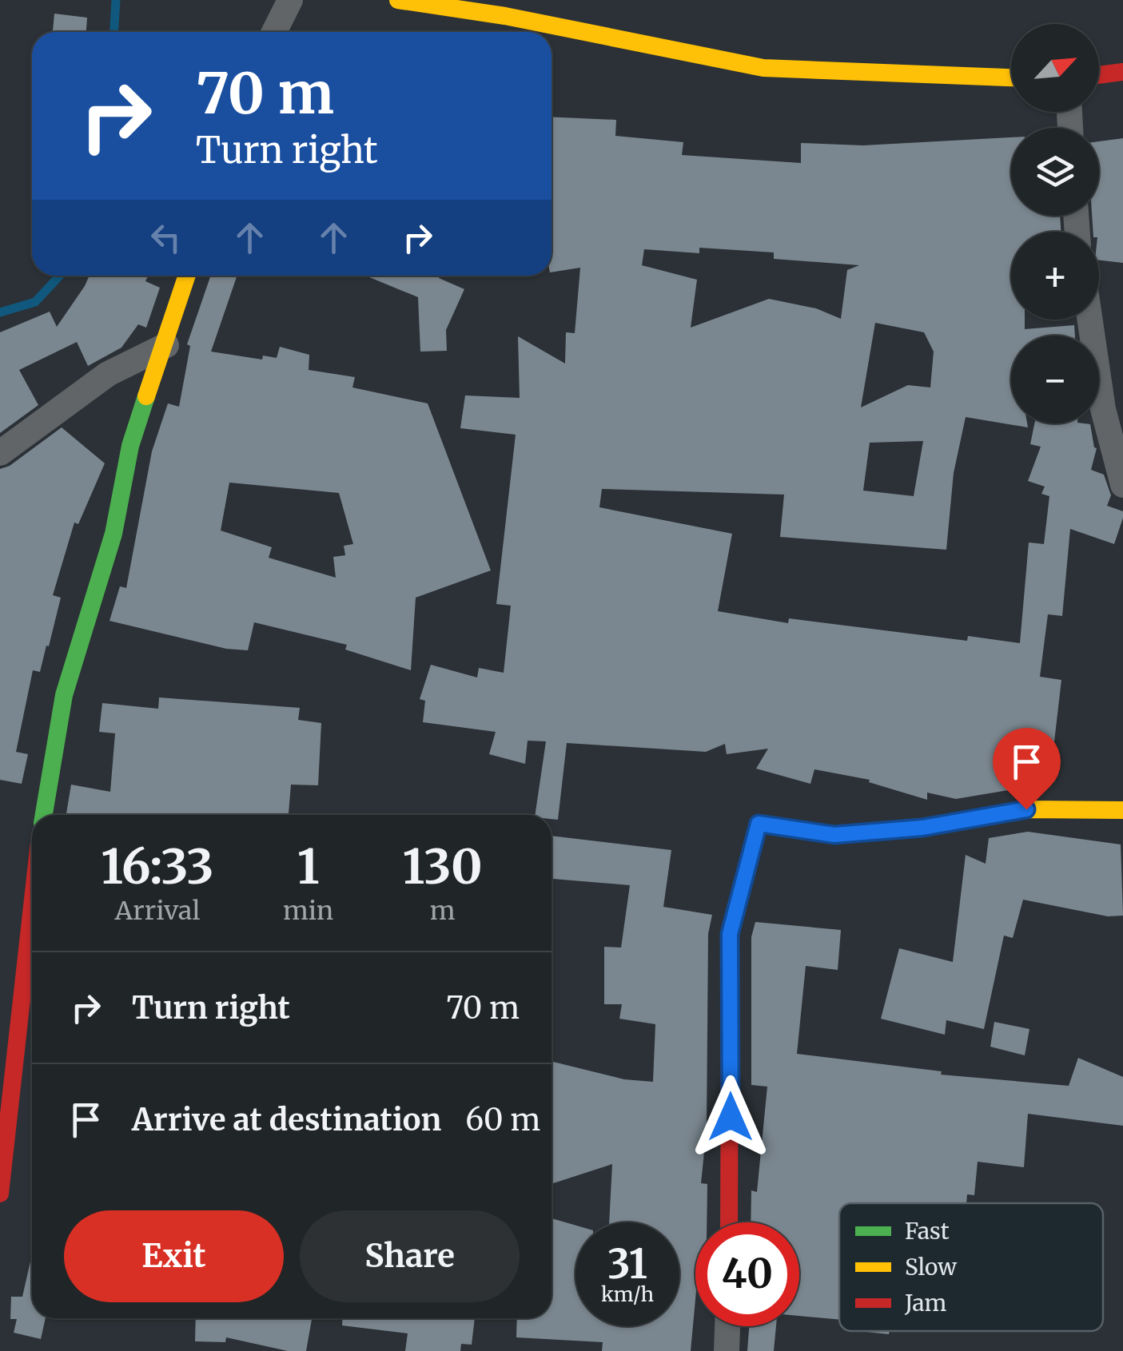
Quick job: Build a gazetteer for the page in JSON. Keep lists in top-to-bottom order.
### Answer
{
  "legend": ["Fast", "Slow", "Jam"],
  "north": "top right",
  "page": {
    "map_buttons": ["+", "−"],
    "turn": ["70 m", "Turn right"],
    "eta": [
      "16:33",
      "Arrival",
      "1",
      "min",
      "130",
      "m"
    ],
    "list": [
      {
        "name": "Turn right",
        "value": "70 m"
      },
      {
        "name": "Arrive at destination",
        "value": "60 m"
      }
    ],
    "buttons": ["Exit", "Share"],
    "speed": "31 km/h",
    "limit": "40"
  }
}
